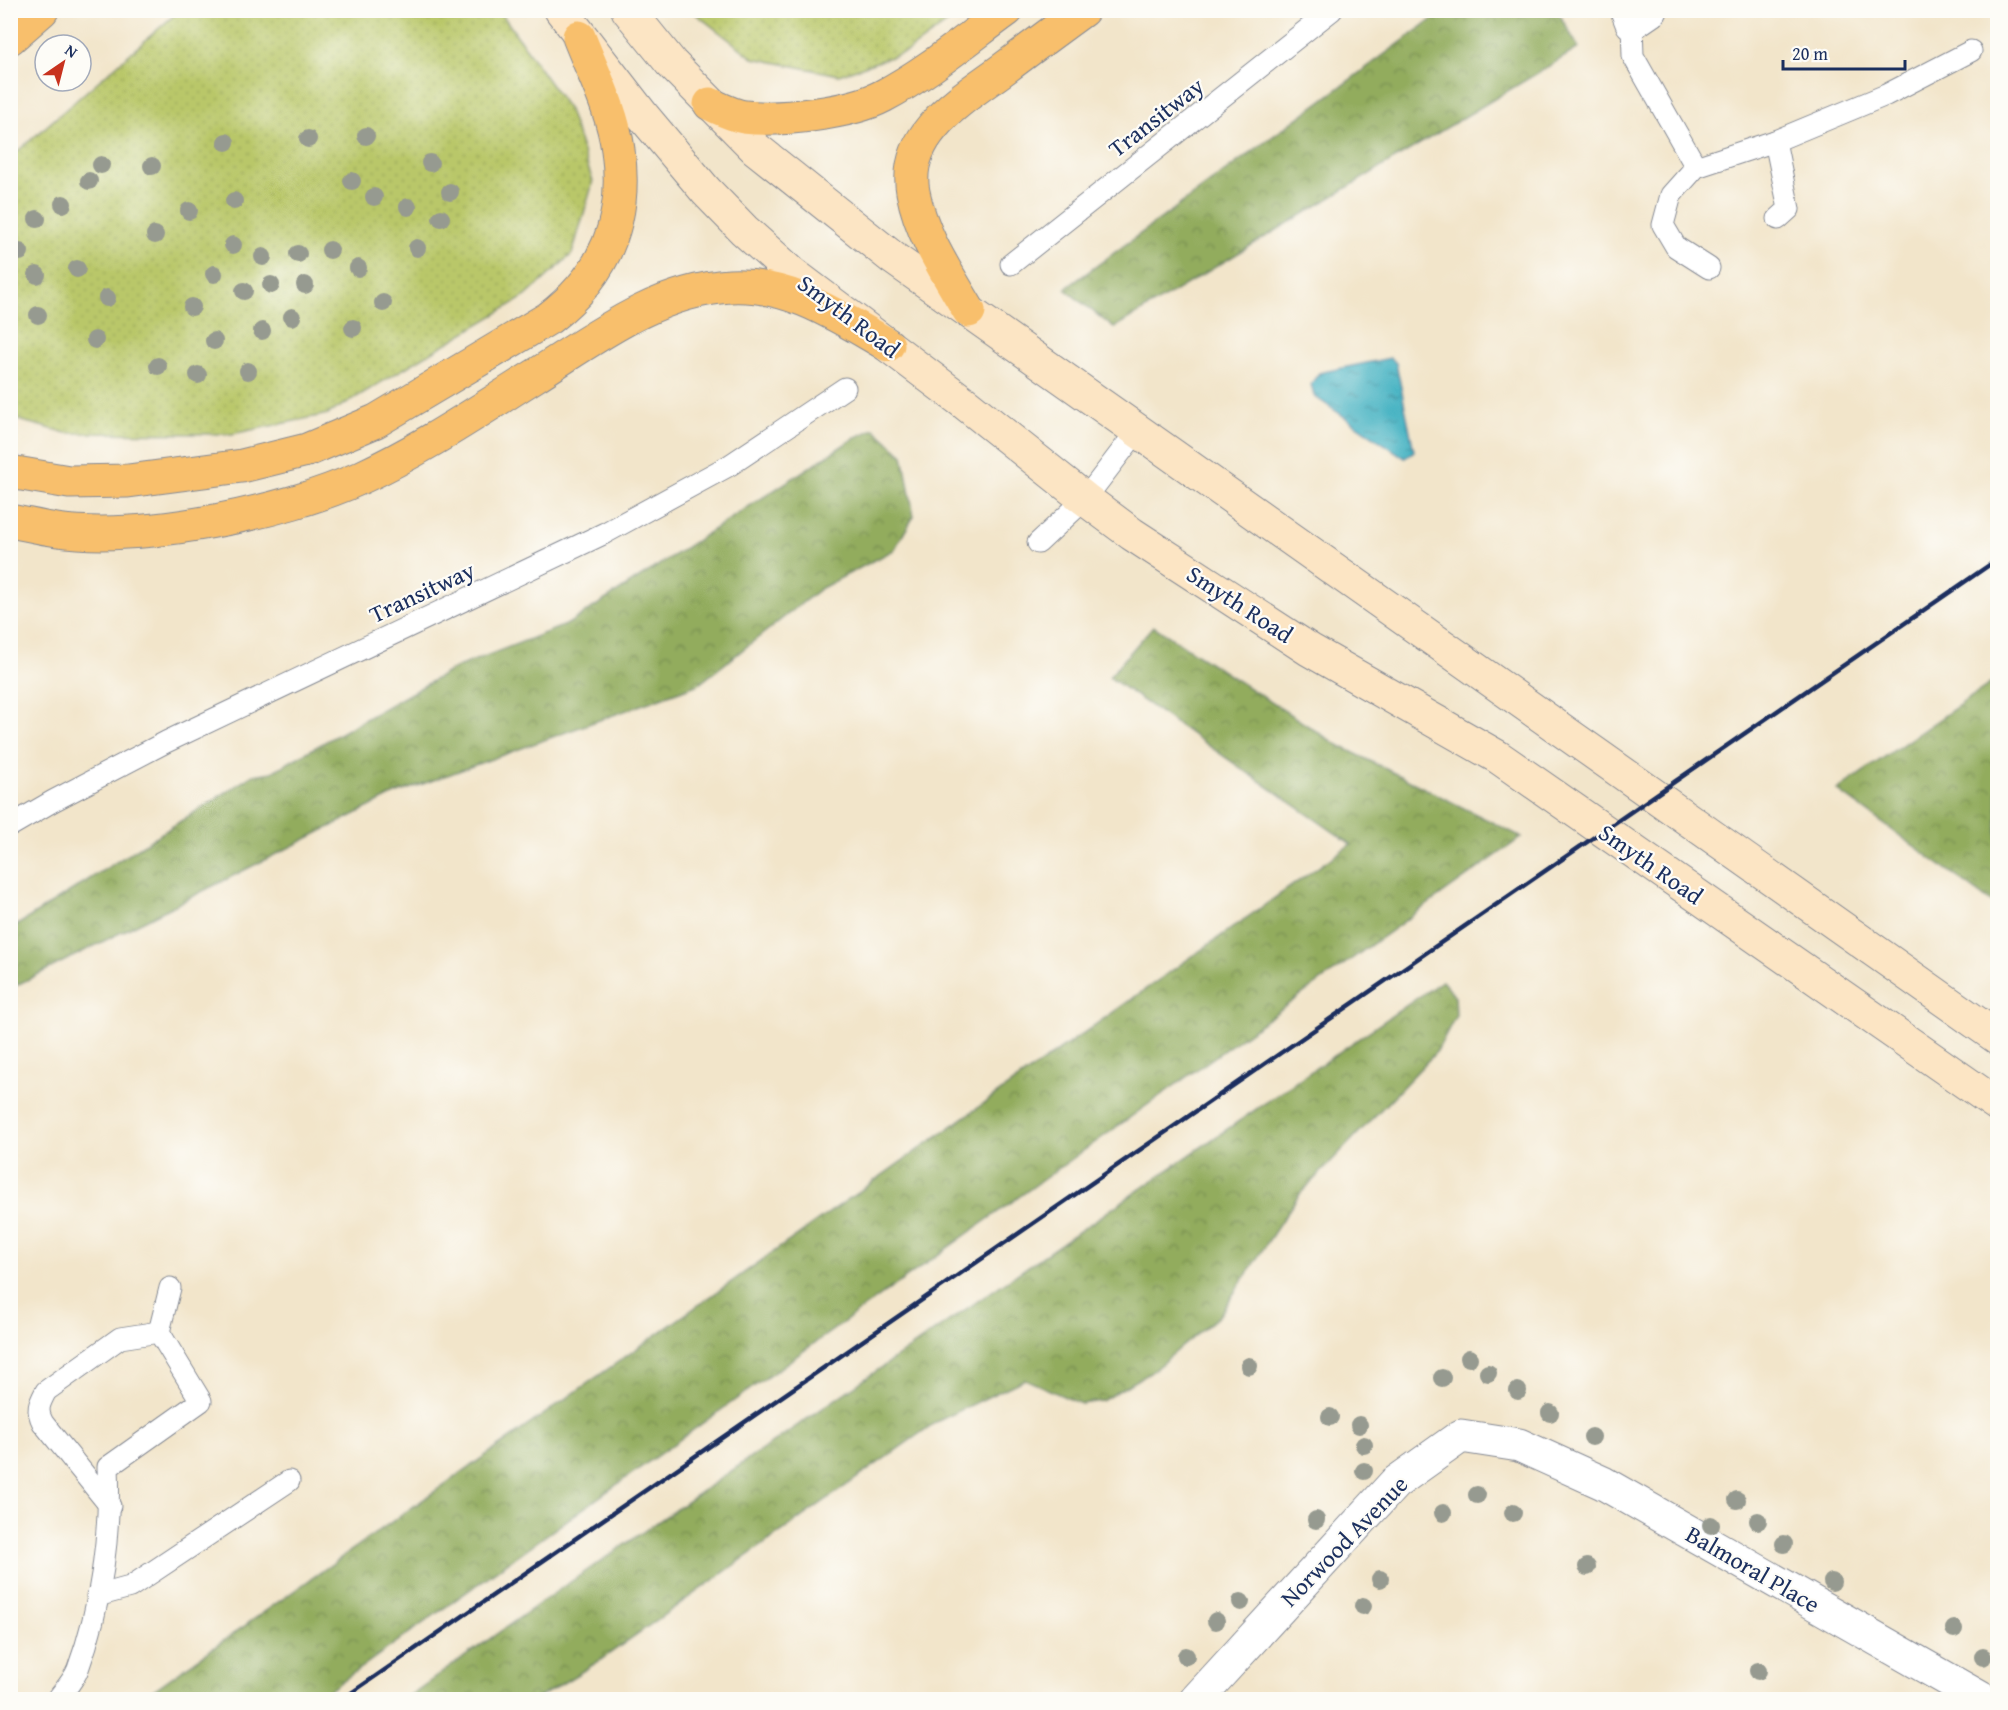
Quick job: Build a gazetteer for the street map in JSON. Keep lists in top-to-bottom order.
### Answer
{
  "streets": {
    "main road": ["Smyth Road"],
    "street": ["Norwood Avenue", "Balmoral Place"],
    "lane": ["Transitway"]
  },
  "crossings": [
    ["Norwood Avenue", "Balmoral Place"]
  ],
  "scale_bar": "20 m",
  "north": "top right"
}
